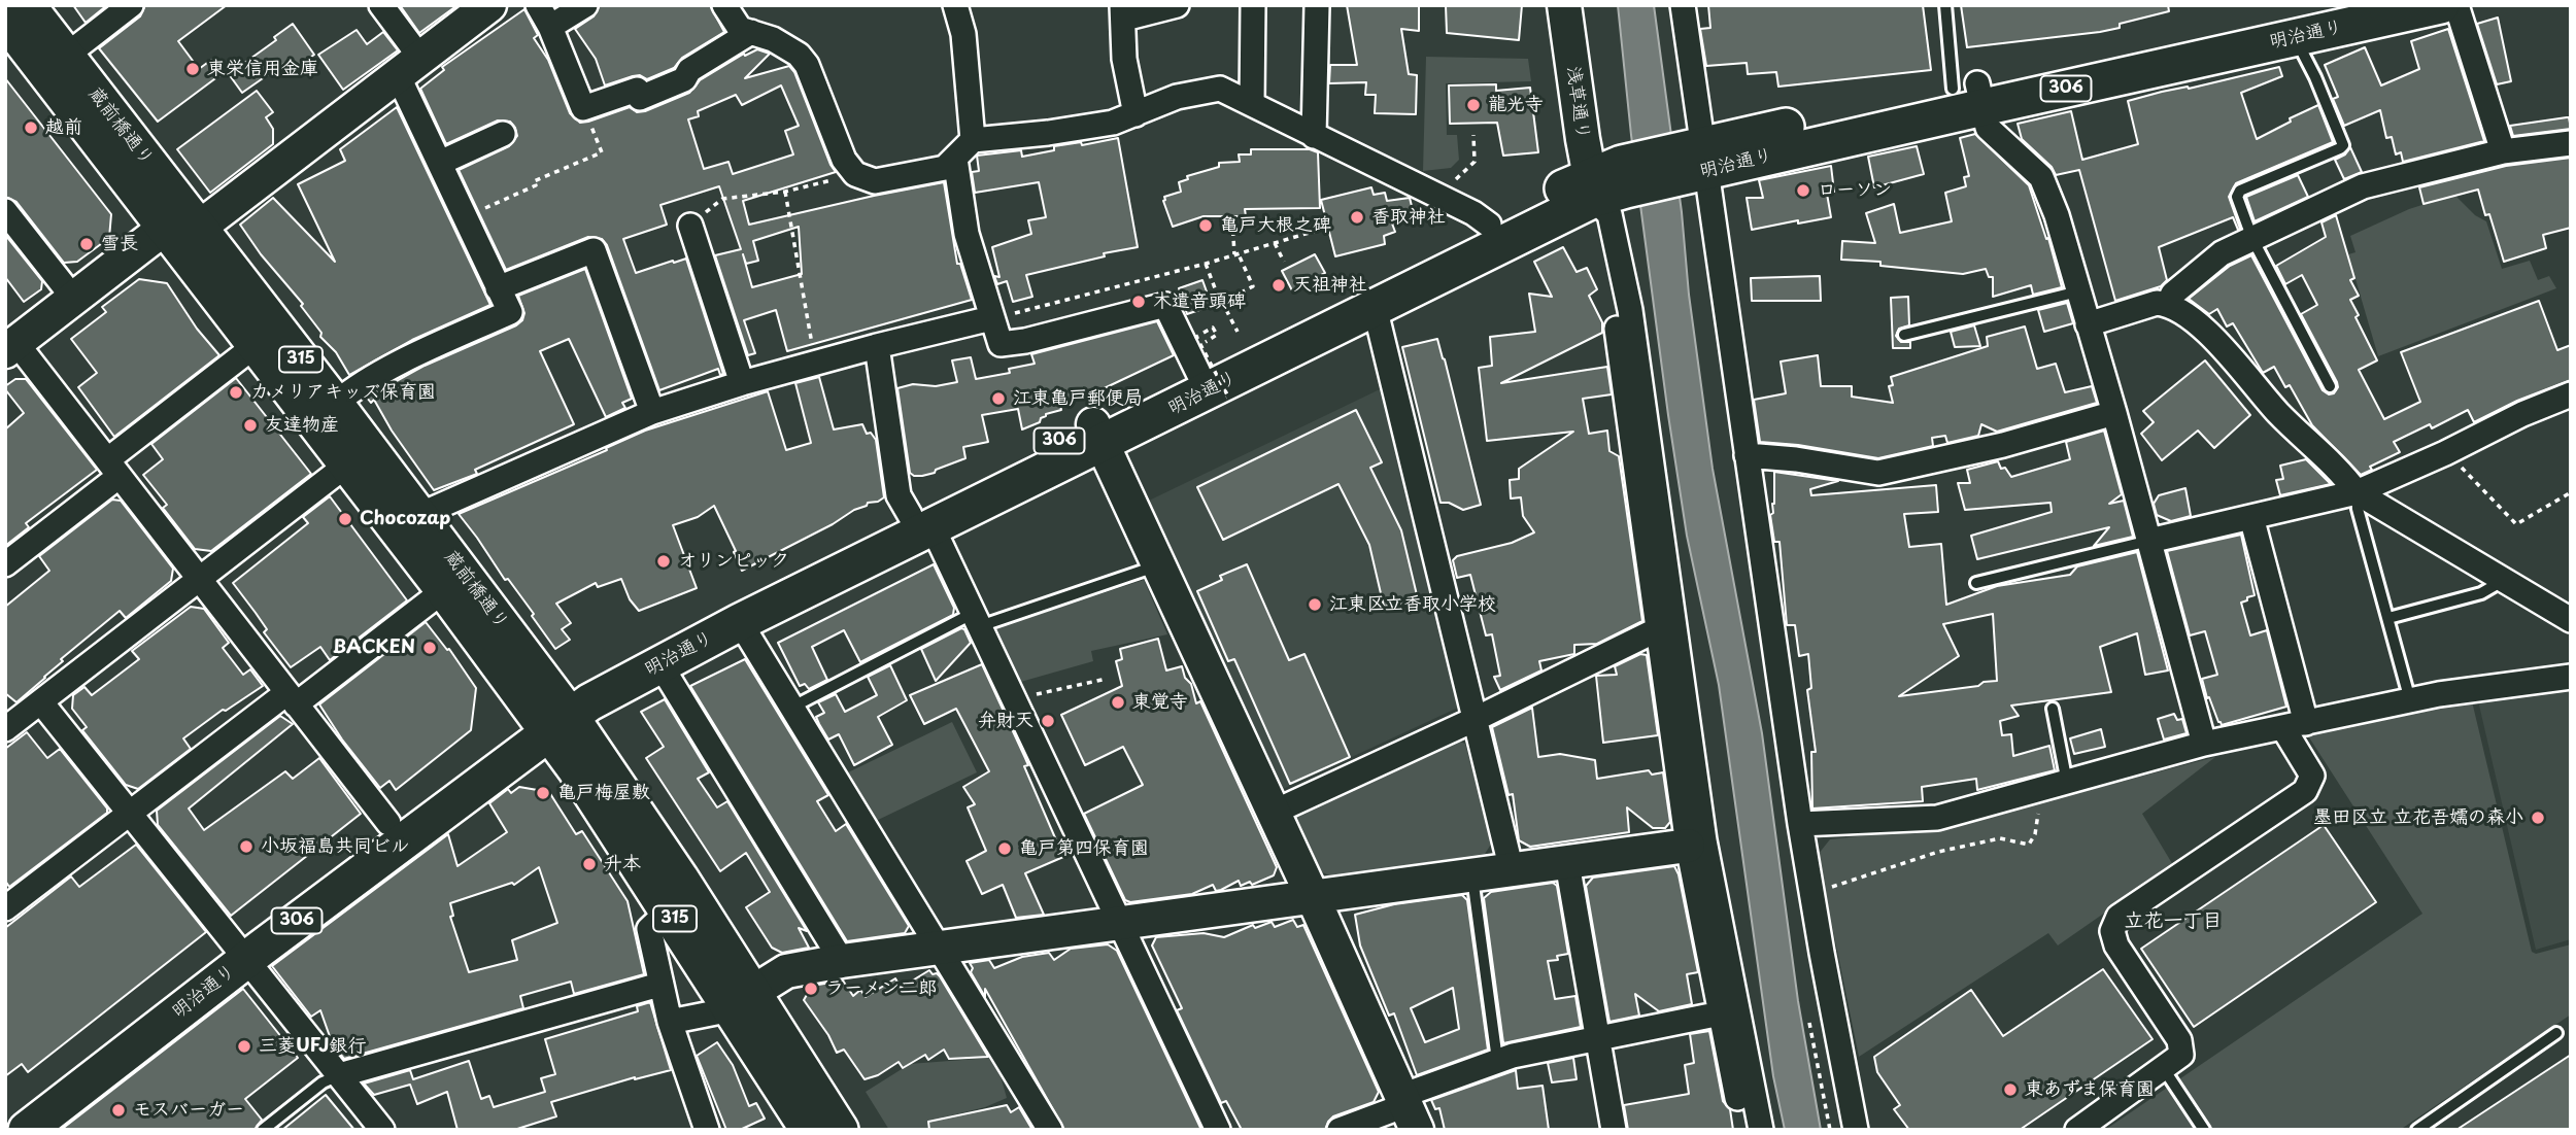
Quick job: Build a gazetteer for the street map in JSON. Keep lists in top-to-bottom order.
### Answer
{
  "streets": {
    "main road": [
      "明治通り",
      "306",
      "蔵前橋通り",
      "315"
    ],
    "street": ["浅草通り"]
  },
  "crossings": [
    ["明治通り", "浅草通り"],
    ["明治通り", "蔵前橋通り"]
  ],
  "districts": ["立花一丁目"],
  "places": [
    "東栄信用金庫",
    "龍光寺",
    "越前",
    "ローソン",
    "香取神社",
    "亀戸大根之碑",
    "雪長",
    "天祖神社",
    "木遣音頭碑",
    "カメリアキッズ保育園",
    "江東亀戸郵便局",
    "友達物産",
    "Chocozap",
    "オリンピック",
    "江東区立香取小学校",
    "BACKEN",
    "東覚寺",
    "弁財天",
    "亀戸梅屋敷",
    "墨田区立 立花吾嬬の森小",
    "小坂福島共同ビル",
    "亀戸第四保育園",
    "升本",
    "ラーメン二郎",
    "三菱UFJ銀行",
    "東あずま保育園",
    "モスバーガー"
  ]
}
